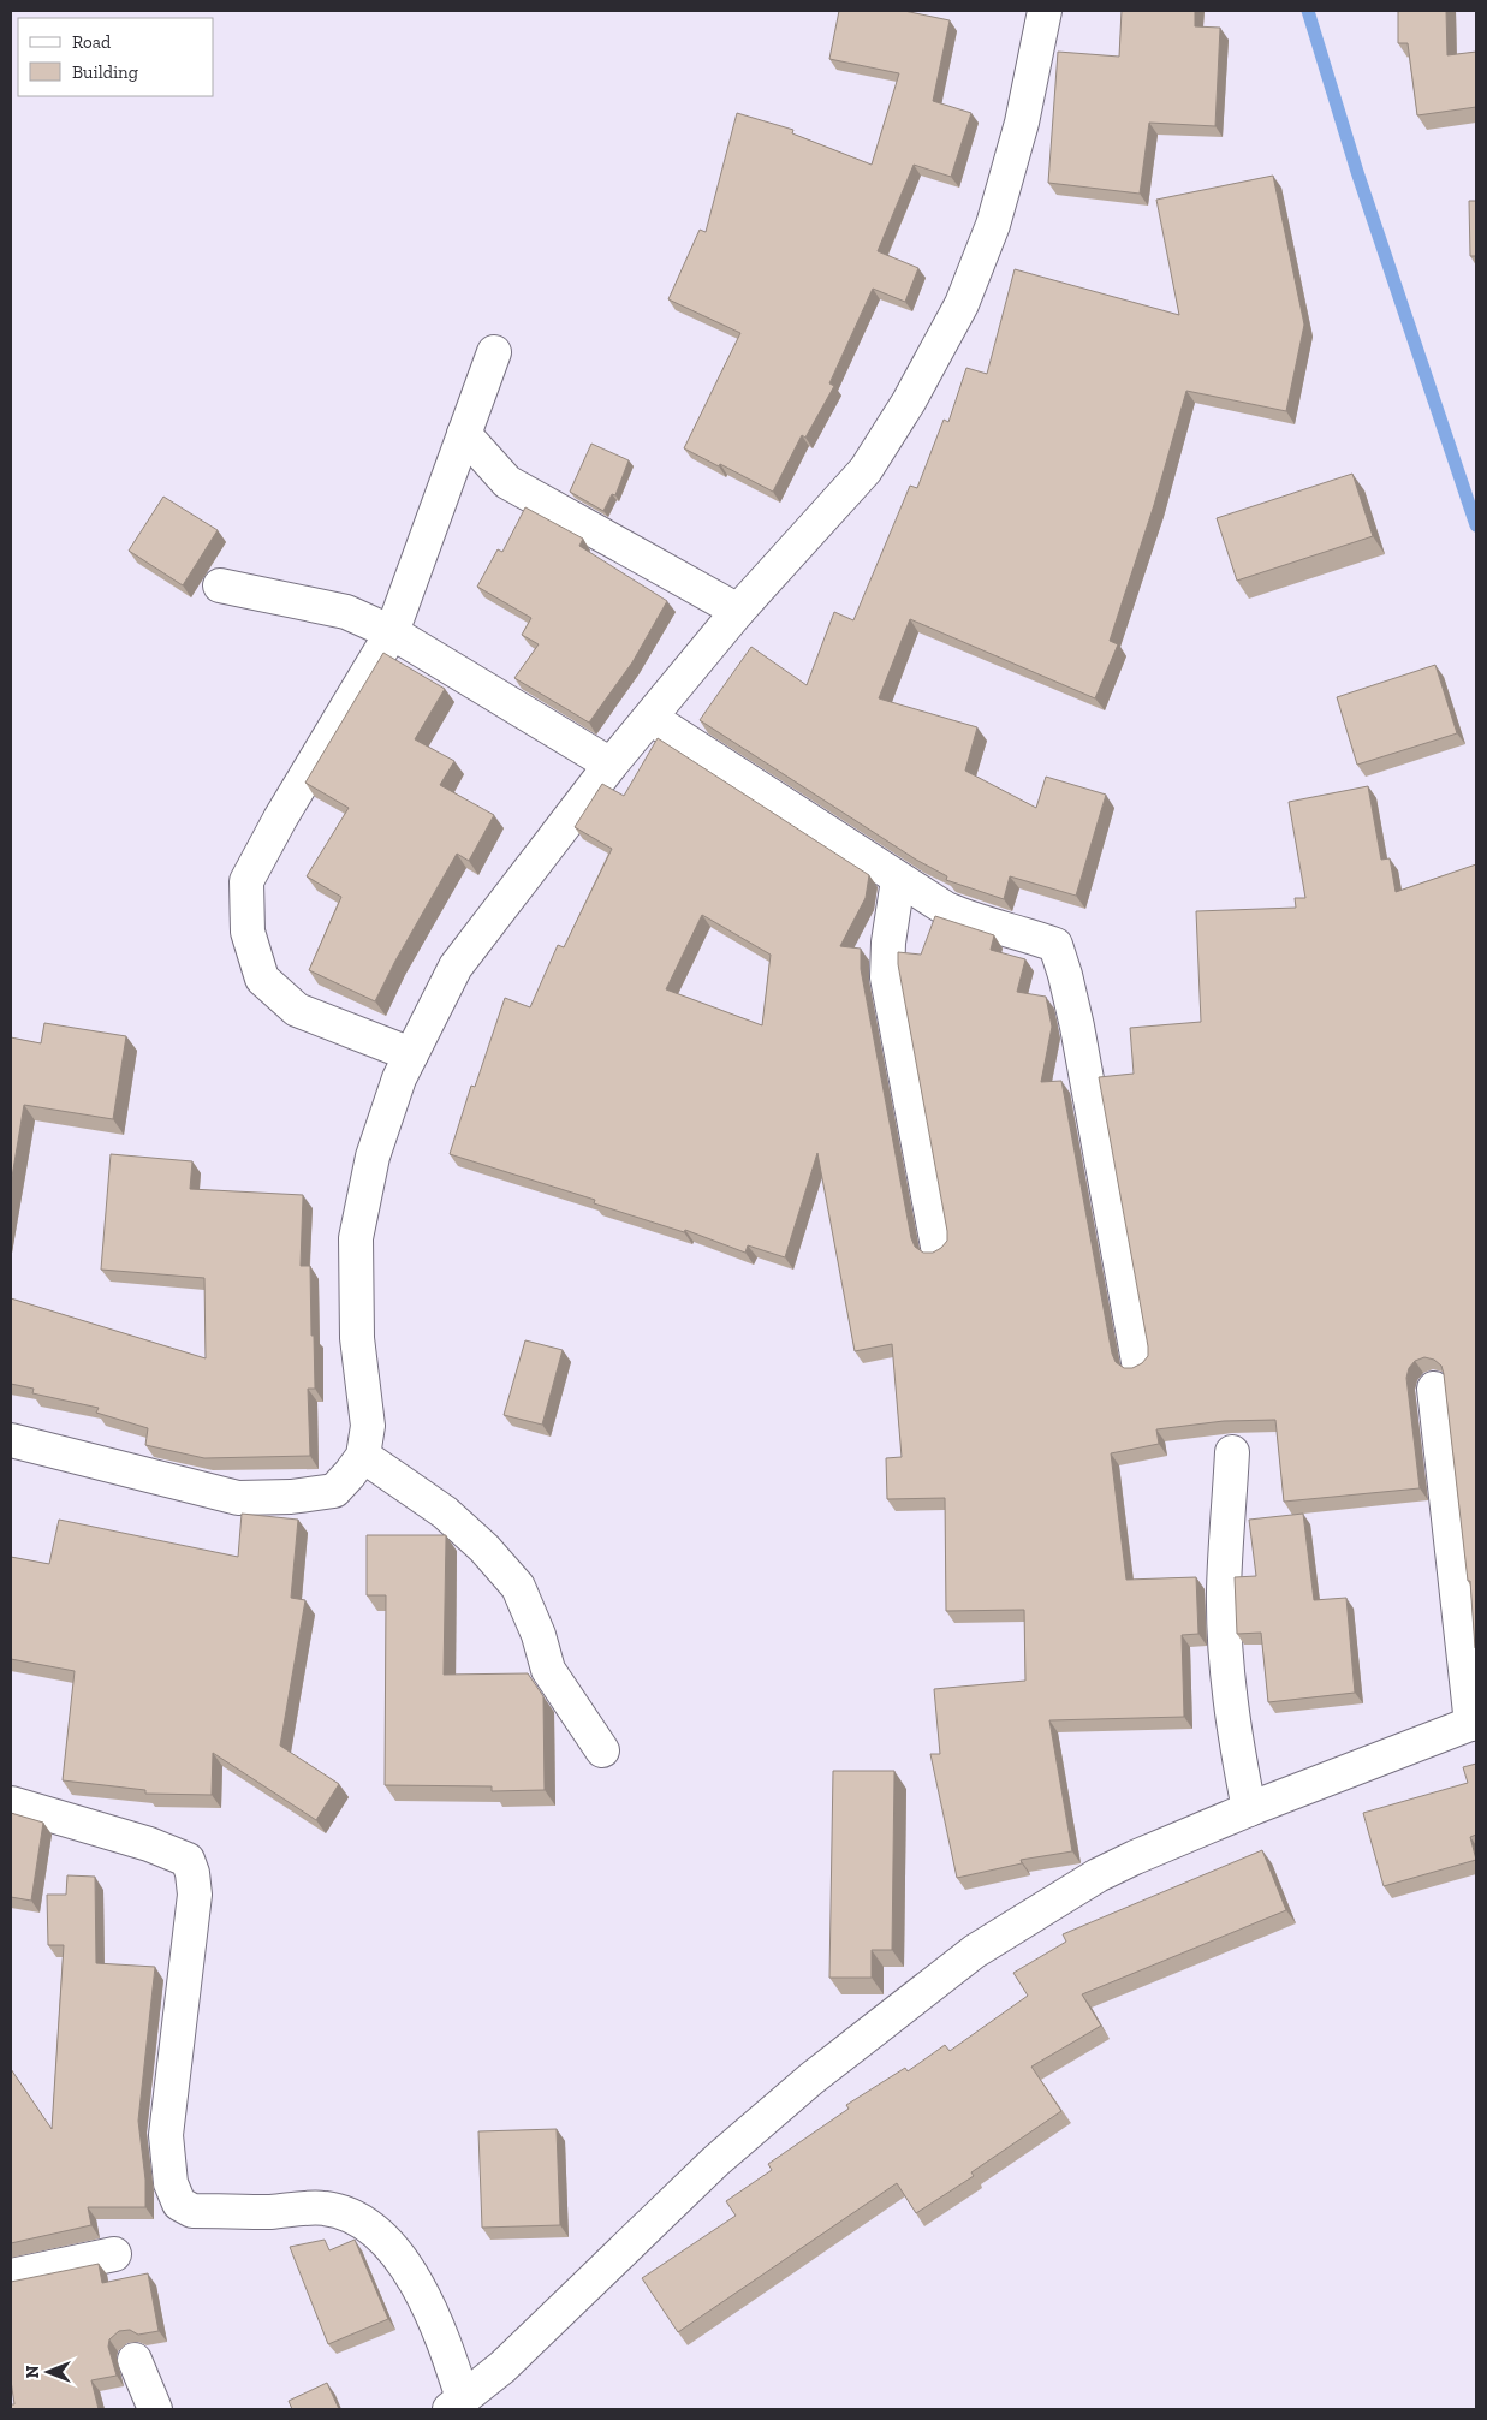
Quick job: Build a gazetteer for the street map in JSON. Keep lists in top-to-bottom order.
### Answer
{
  "legend": ["Road", "Building"],
  "north": "left"
}
